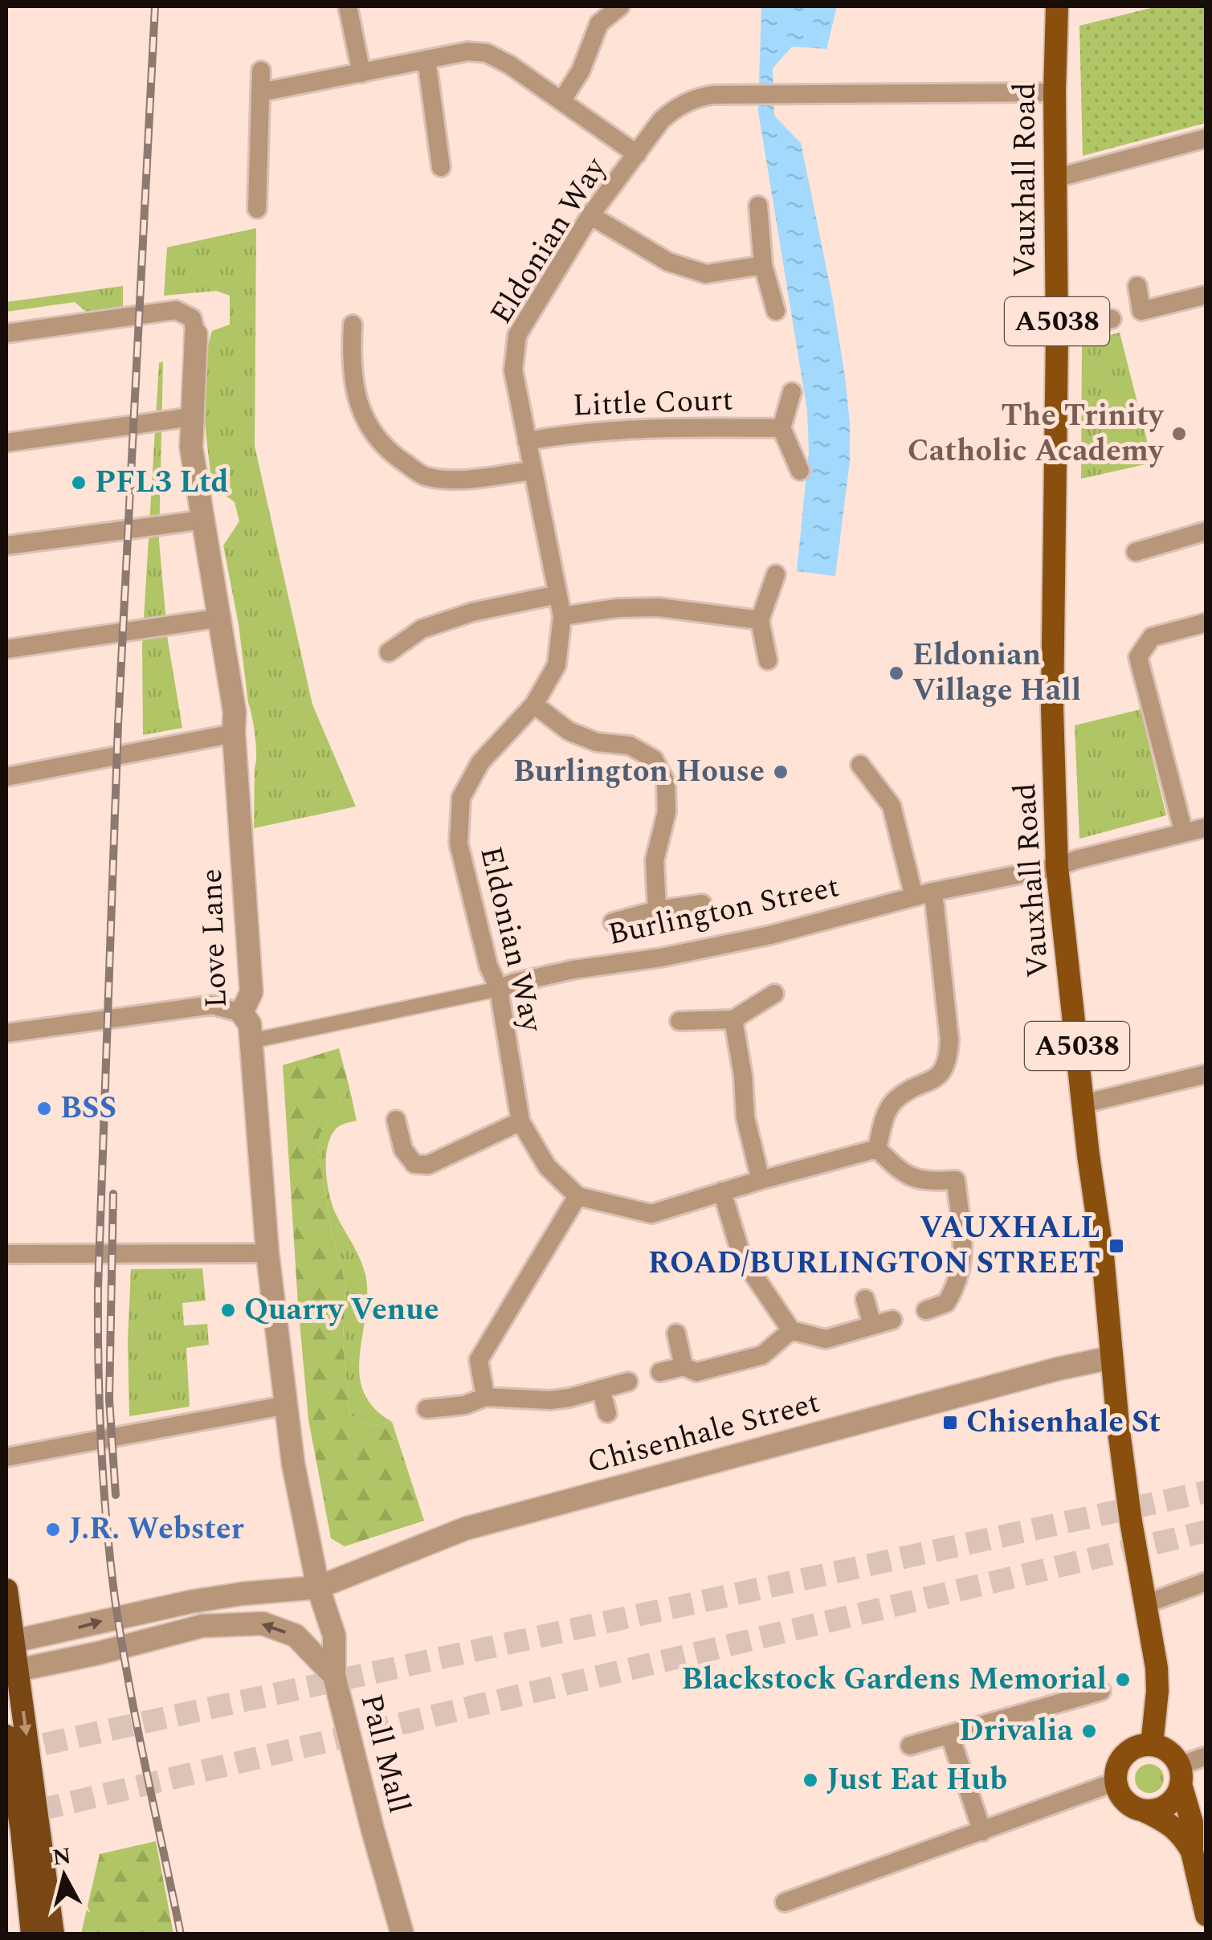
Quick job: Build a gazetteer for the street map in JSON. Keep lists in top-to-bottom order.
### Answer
{
  "streets": {
    "main road": ["Vauxhall Road", "A5038"],
    "street": [
      "Eldonian Way",
      "Little Court",
      "Burlington Street",
      "Love Lane",
      "Chisenhale Street",
      "Pall Mall"
    ]
  },
  "crossings": [
    ["Vauxhall Road", "Eldonian Way"],
    ["Vauxhall Road", "Burlington Street"],
    ["Vauxhall Road", "Chisenhale Street"],
    ["Eldonian Way", "Little Court"],
    ["Eldonian Way", "Burlington Street"],
    ["Burlington Street", "Love Lane"],
    ["Love Lane", "Chisenhale Street"],
    ["Love Lane", "Pall Mall"],
    ["Chisenhale Street", "Pall Mall"]
  ],
  "places": {
    "other": [
      "The Trinity Catholic Academy",
      "PFL3 Ltd",
      "Eldonian Village Hall",
      "Burlington House",
      "BSS",
      "Quarry Venue",
      "J.R. Webster",
      "Blackstock Gardens Memorial",
      "Drivalia",
      "Just Eat Hub"
    ],
    "transit": ["VAUXHALL ROAD/BURLINGTON STREET", "Chisenhale St"]
  },
  "north": "top"
}
